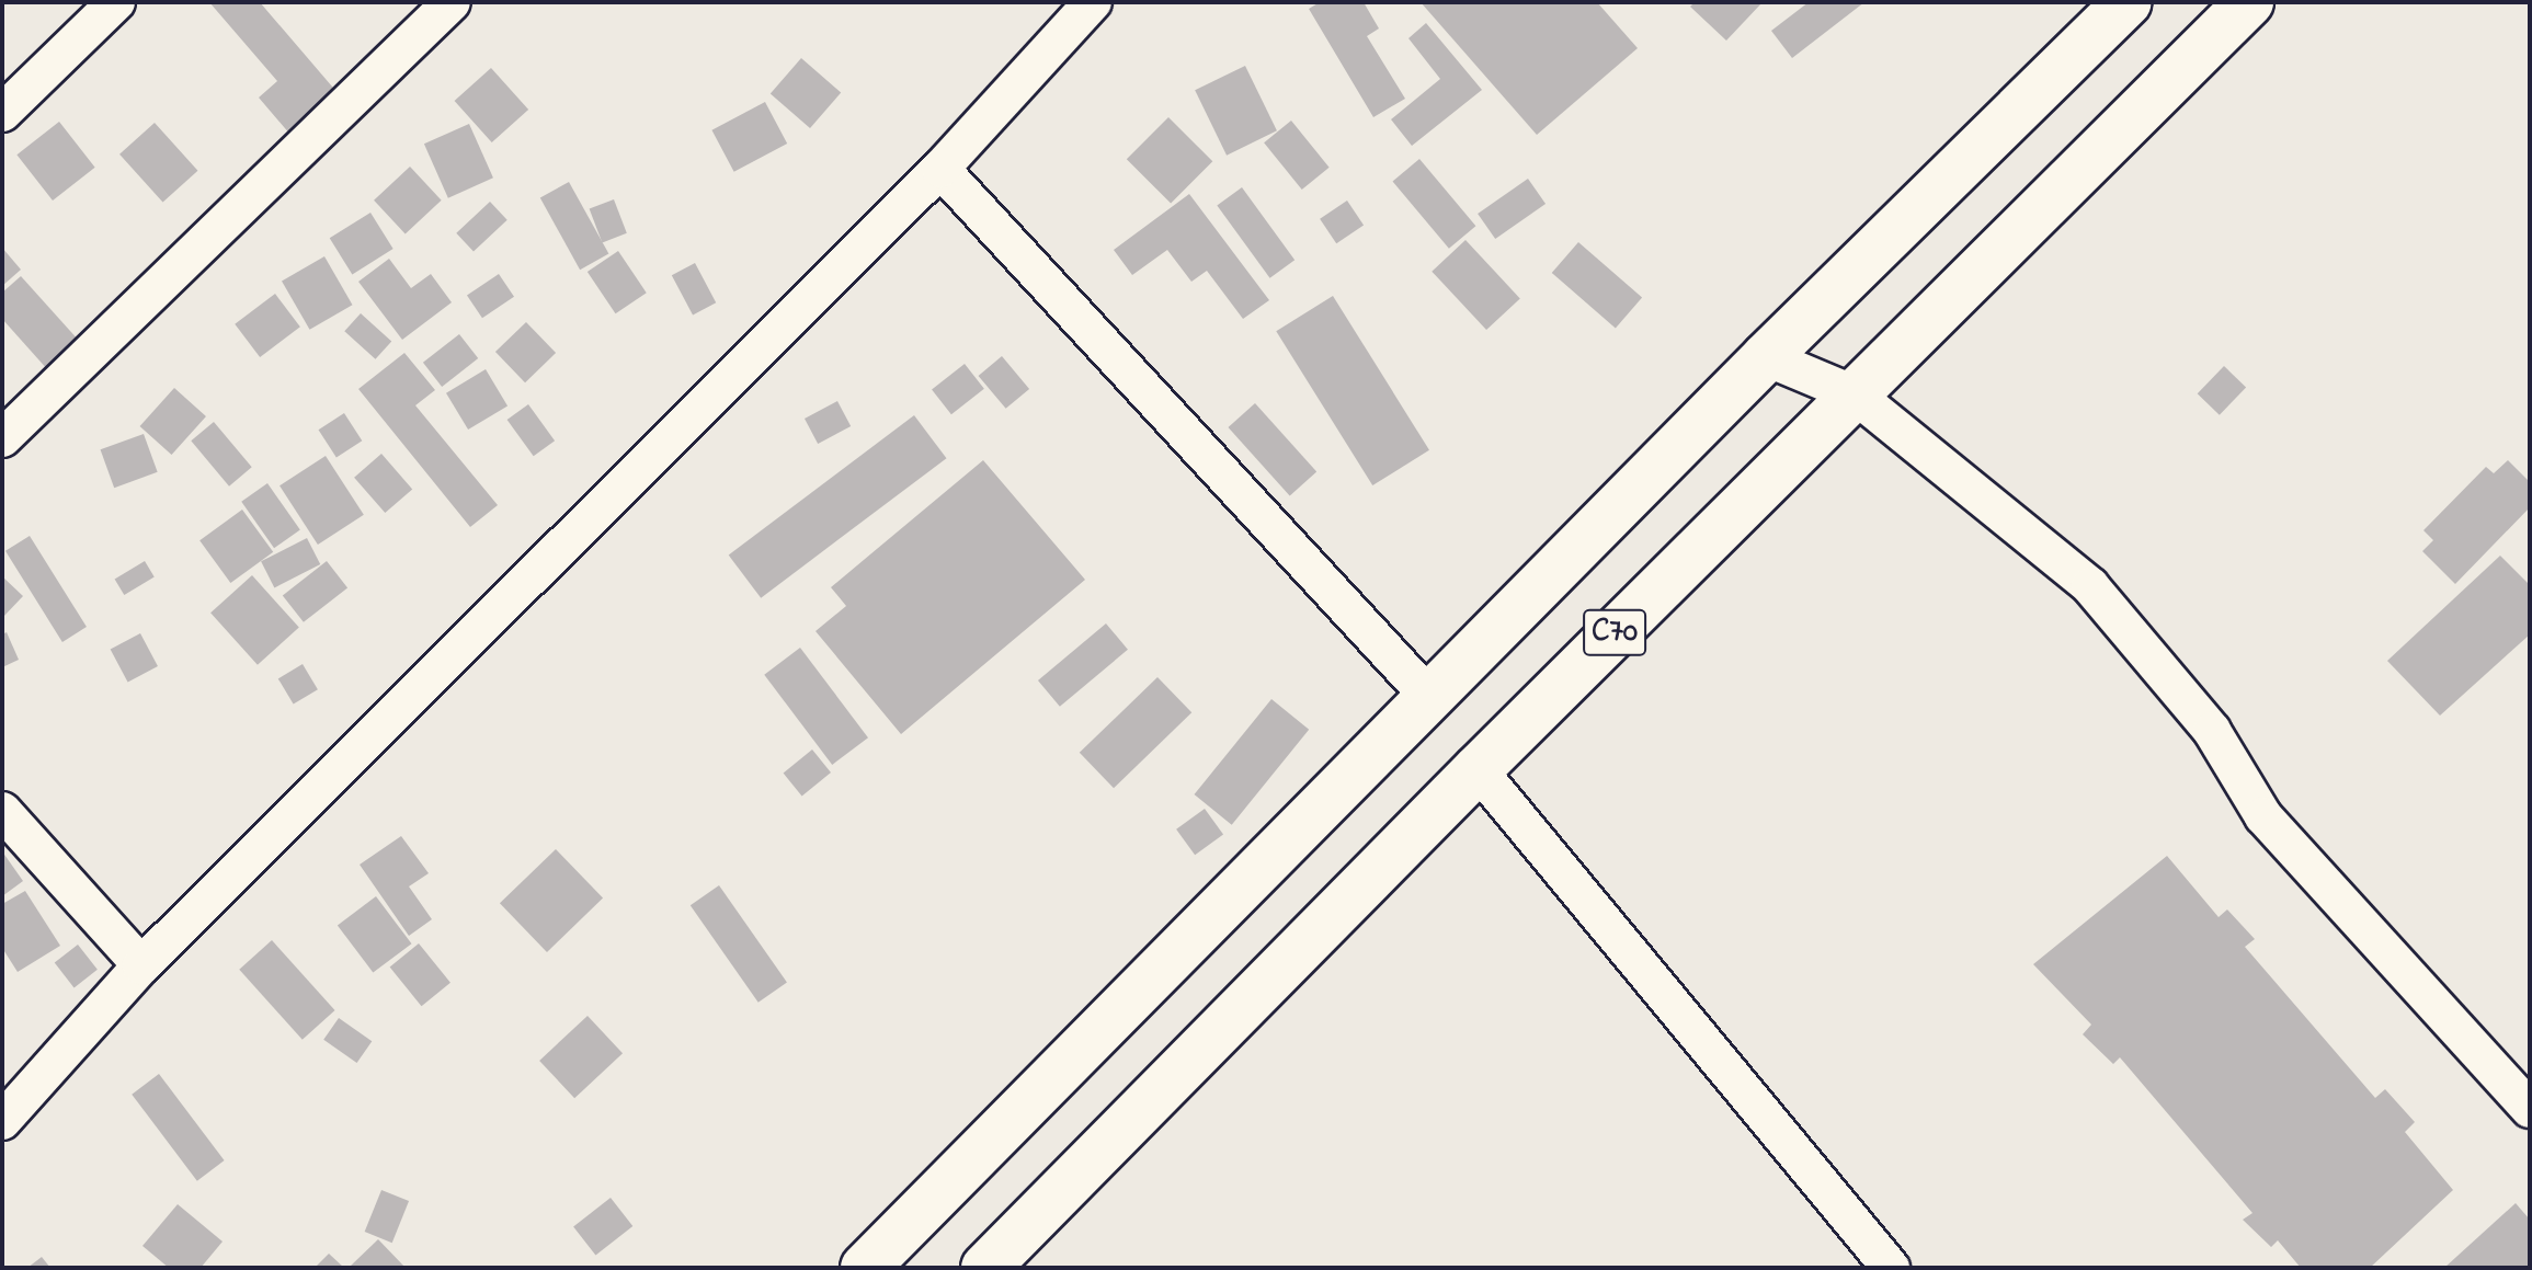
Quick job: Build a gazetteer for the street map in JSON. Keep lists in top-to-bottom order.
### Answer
{
  "streets": {
    "highway": ["C70"]
  }
}
